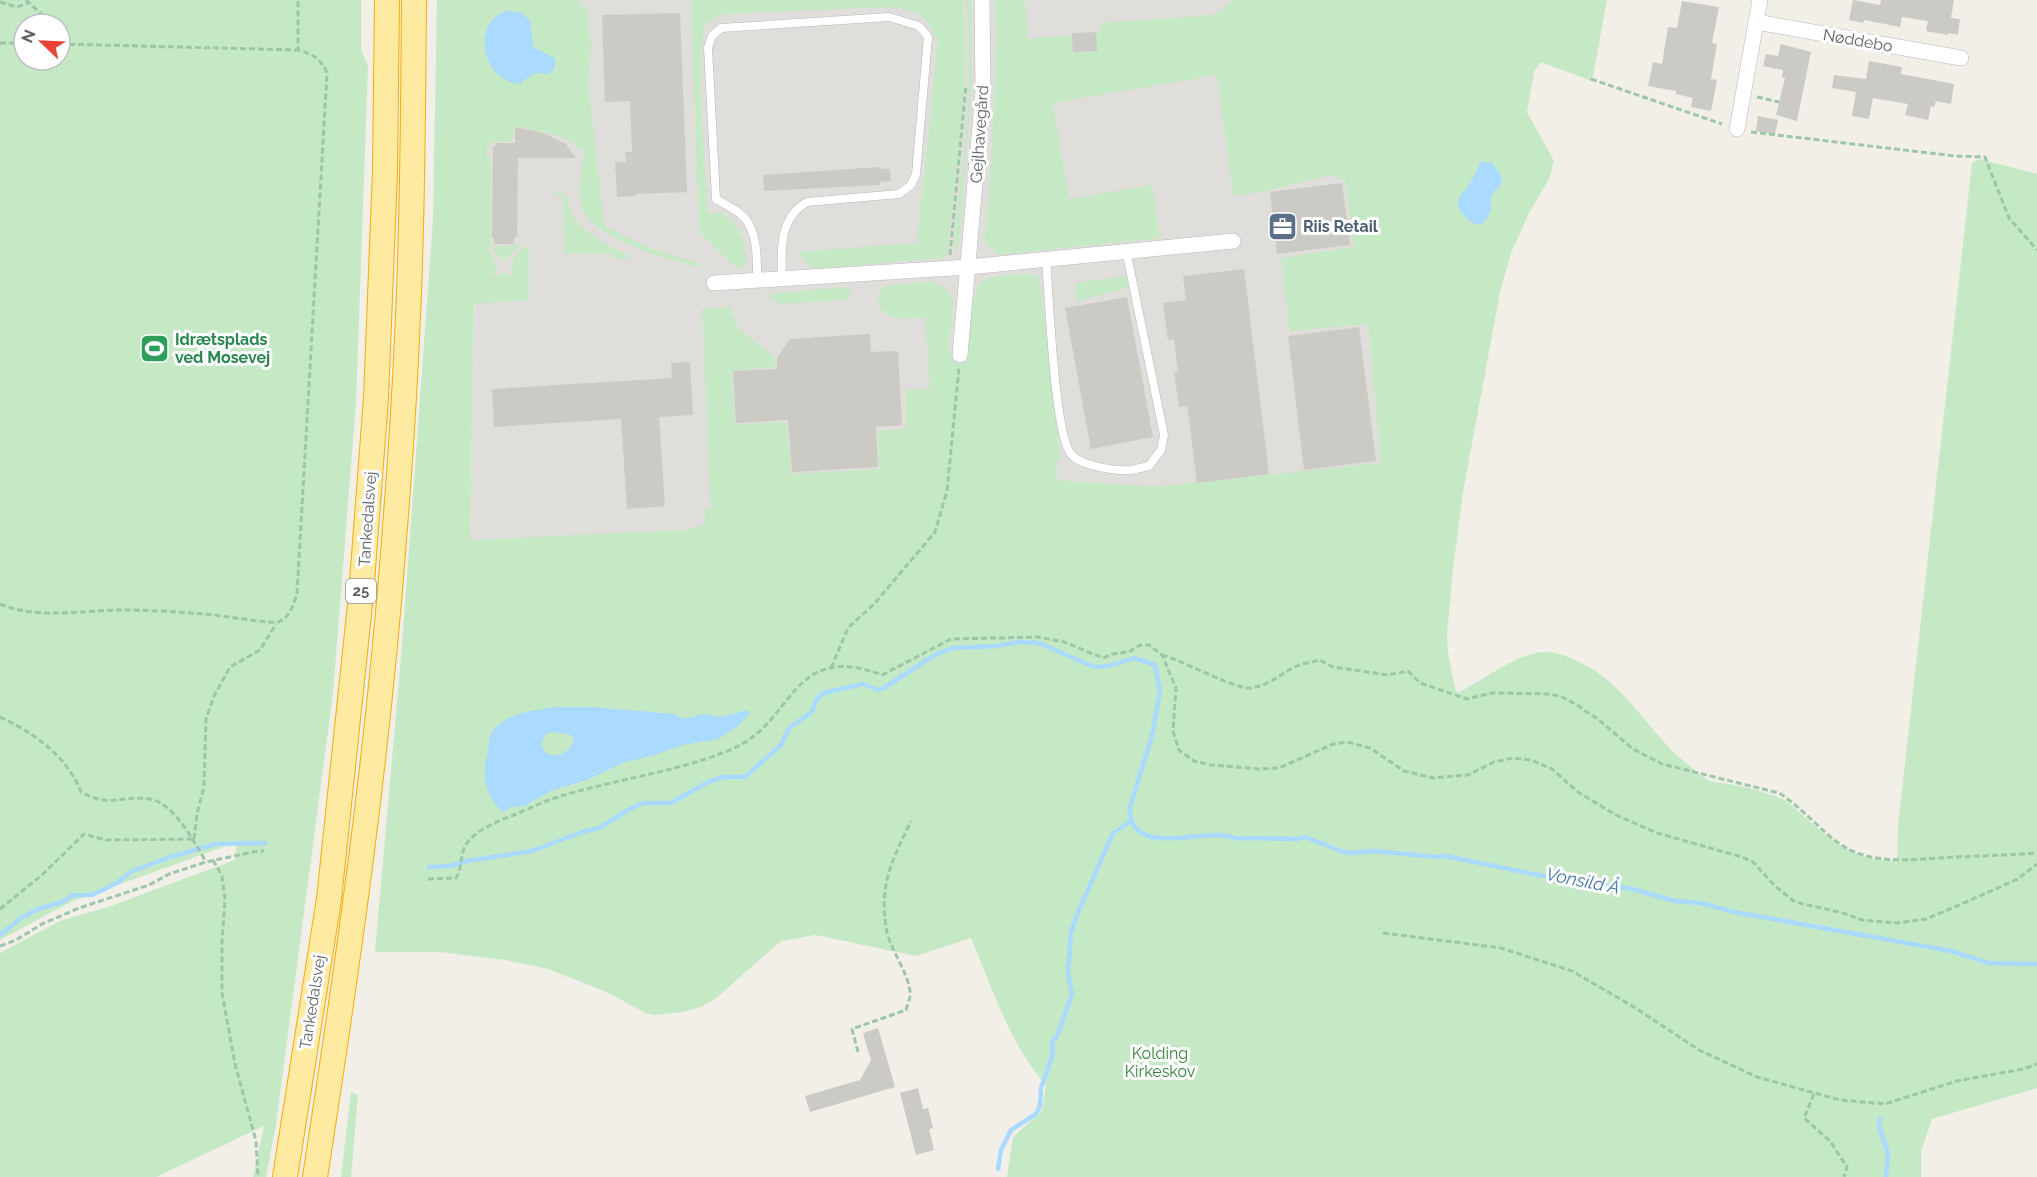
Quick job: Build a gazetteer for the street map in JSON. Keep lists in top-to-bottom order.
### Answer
{
  "streets": {
    "highway": ["Tankedalsvej", "25"],
    "street": ["Nøddebo", "Gejlhavegård"]
  },
  "water": ["Vonsild Å"],
  "parks": ["Kolding Kirkeskov"],
  "places": {
    "office": ["Riis Retail"],
    "sports": ["Idrætsplads ved Mosevej"]
  },
  "north": "top left"
}
